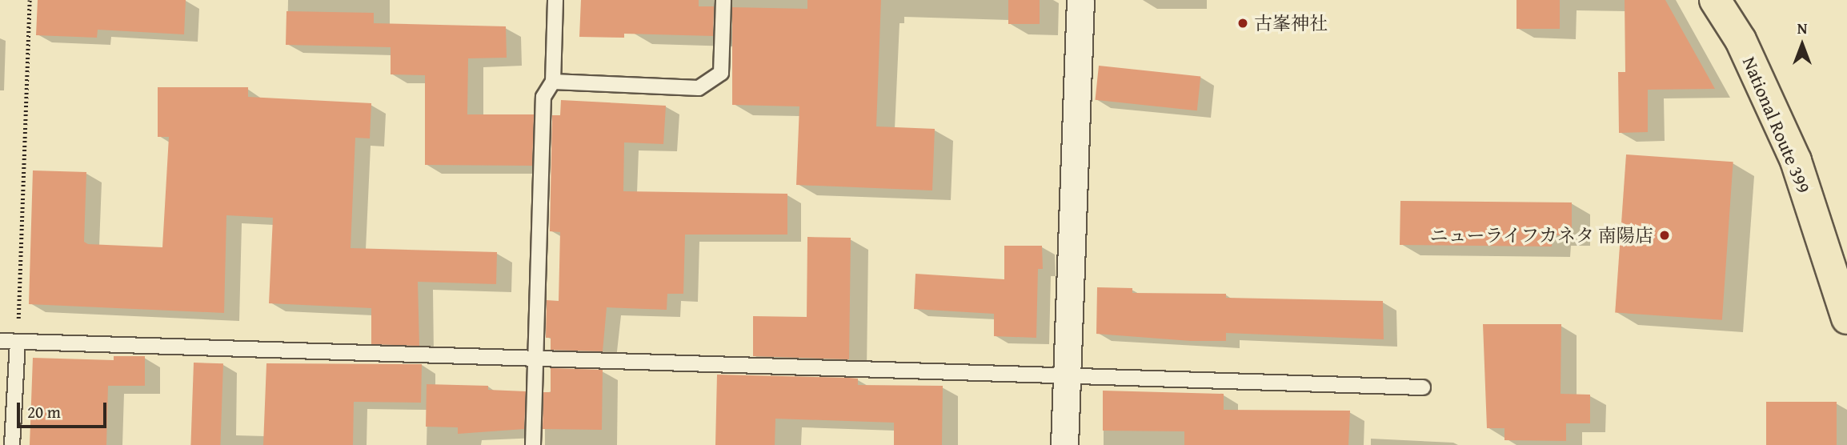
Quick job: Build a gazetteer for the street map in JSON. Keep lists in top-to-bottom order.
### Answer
{
  "streets": {
    "highway": ["National Route 399"]
  },
  "places": ["古峯神社", "ニューライフカネタ 南陽店"],
  "scale_bar": "20 m",
  "north": "top"
}
